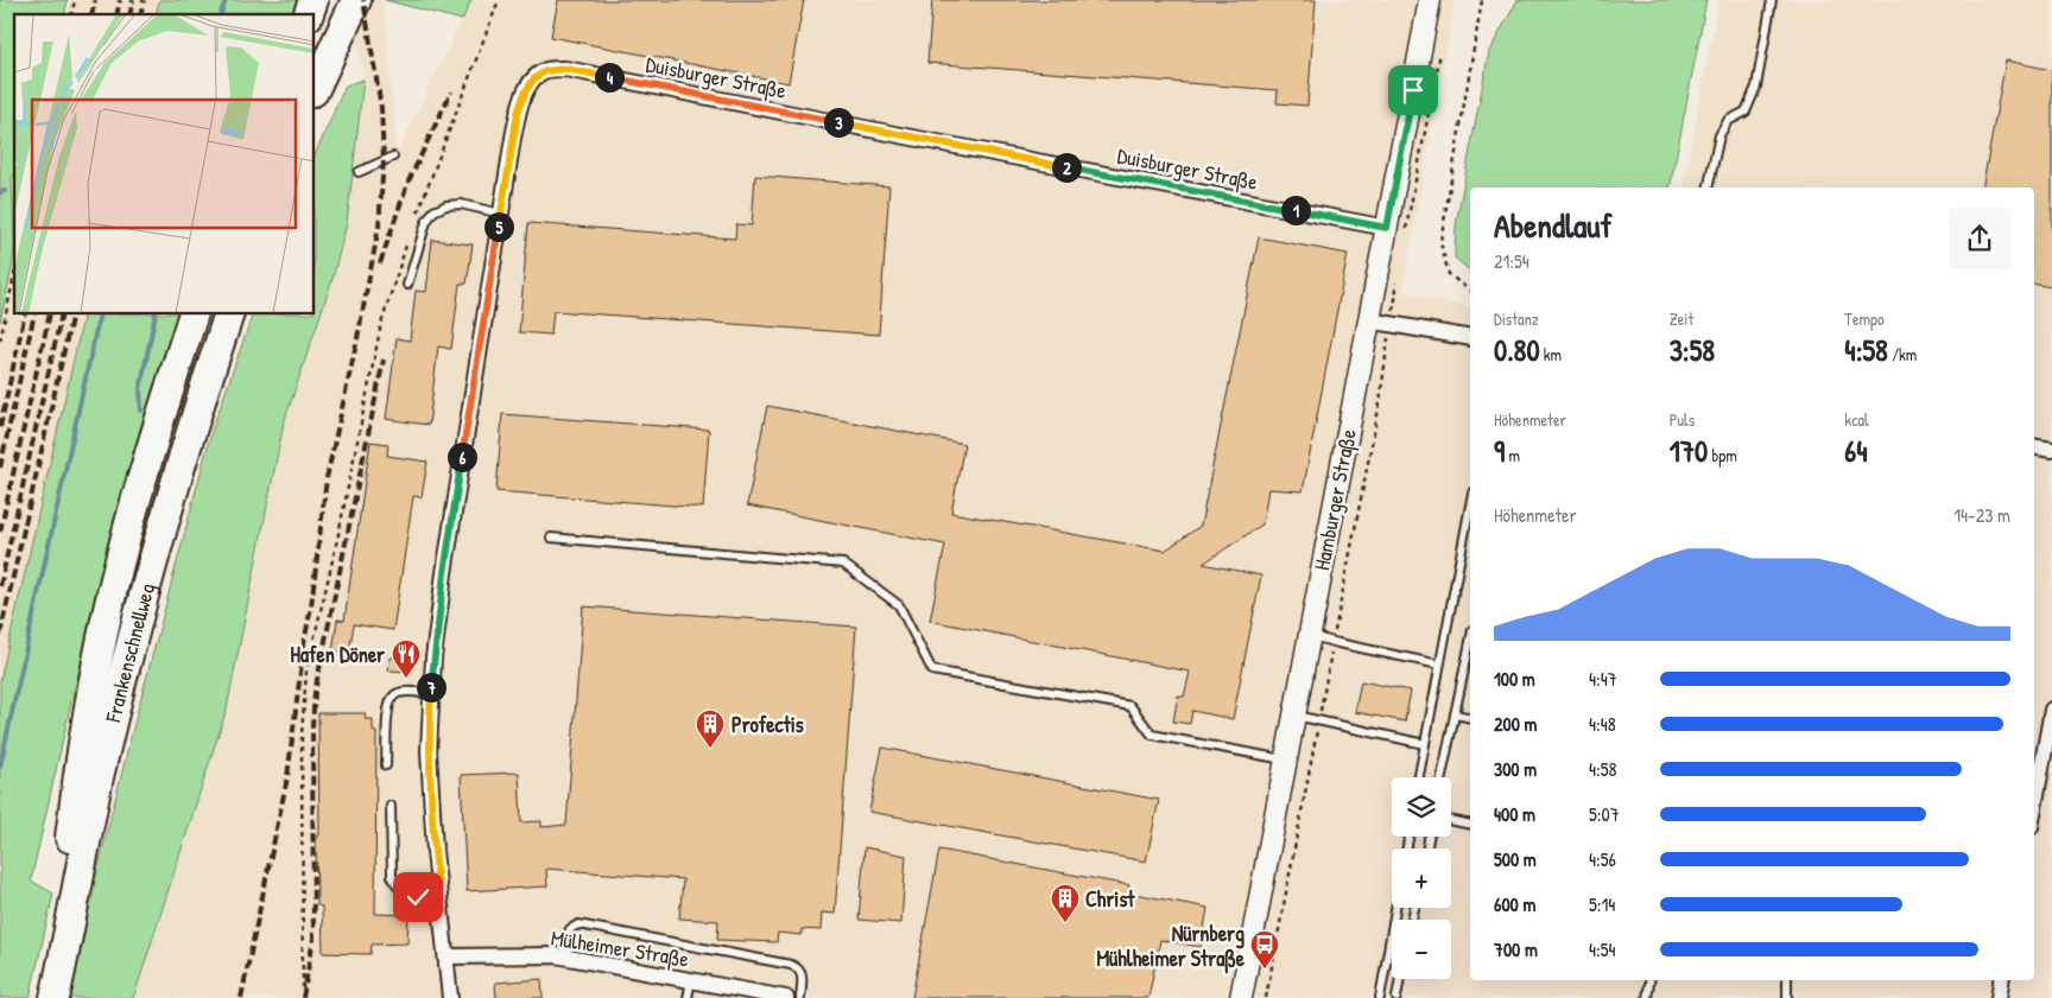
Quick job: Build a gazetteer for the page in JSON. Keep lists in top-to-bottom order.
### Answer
{
  "streets": {
    "highway": ["Frankenschnellweg"],
    "street": ["Duisburger Straße", "Hamburger Straße", "Mülheimer Straße"]
  },
  "crossings": [
    ["Duisburger Straße", "Hamburger Straße"],
    ["Duisburger Straße", "Mülheimer Straße"]
  ],
  "places": {
    "restaurant": ["Hafen Döner"],
    "building": ["Profectis", "Christ"],
    "bus stop": ["Nürnberg Mühlheimer Straße"]
  },
  "page": {
    "pins": [
      "4",
      "3",
      "2",
      "1",
      "5",
      "6",
      "7"
    ],
    "heading": ["Abendlauf", "21:54"],
    "stats": [
      ["Distanz", "0.80 km"],
      ["Zeit", "3:58"],
      ["Tempo", "4:58 /km"],
      ["Höhenmeter", "9 m"],
      ["Puls", "170 bpm"],
      ["kcal", "64"]
    ],
    "chart": ["Höhenmeter", "14–23 m"],
    "list": [
      {
        "name": "100 m",
        "note": "4:47"
      },
      {
        "name": "200 m",
        "note": "4:48"
      },
      {
        "name": "300 m",
        "note": "4:58"
      },
      {
        "name": "400 m",
        "note": "5:07"
      },
      {
        "name": "500 m",
        "note": "4:56"
      },
      {
        "name": "600 m",
        "note": "5:14"
      },
      {
        "name": "700 m",
        "note": "4:54"
      }
    ],
    "map_buttons": ["+", "−"]
  }
}
